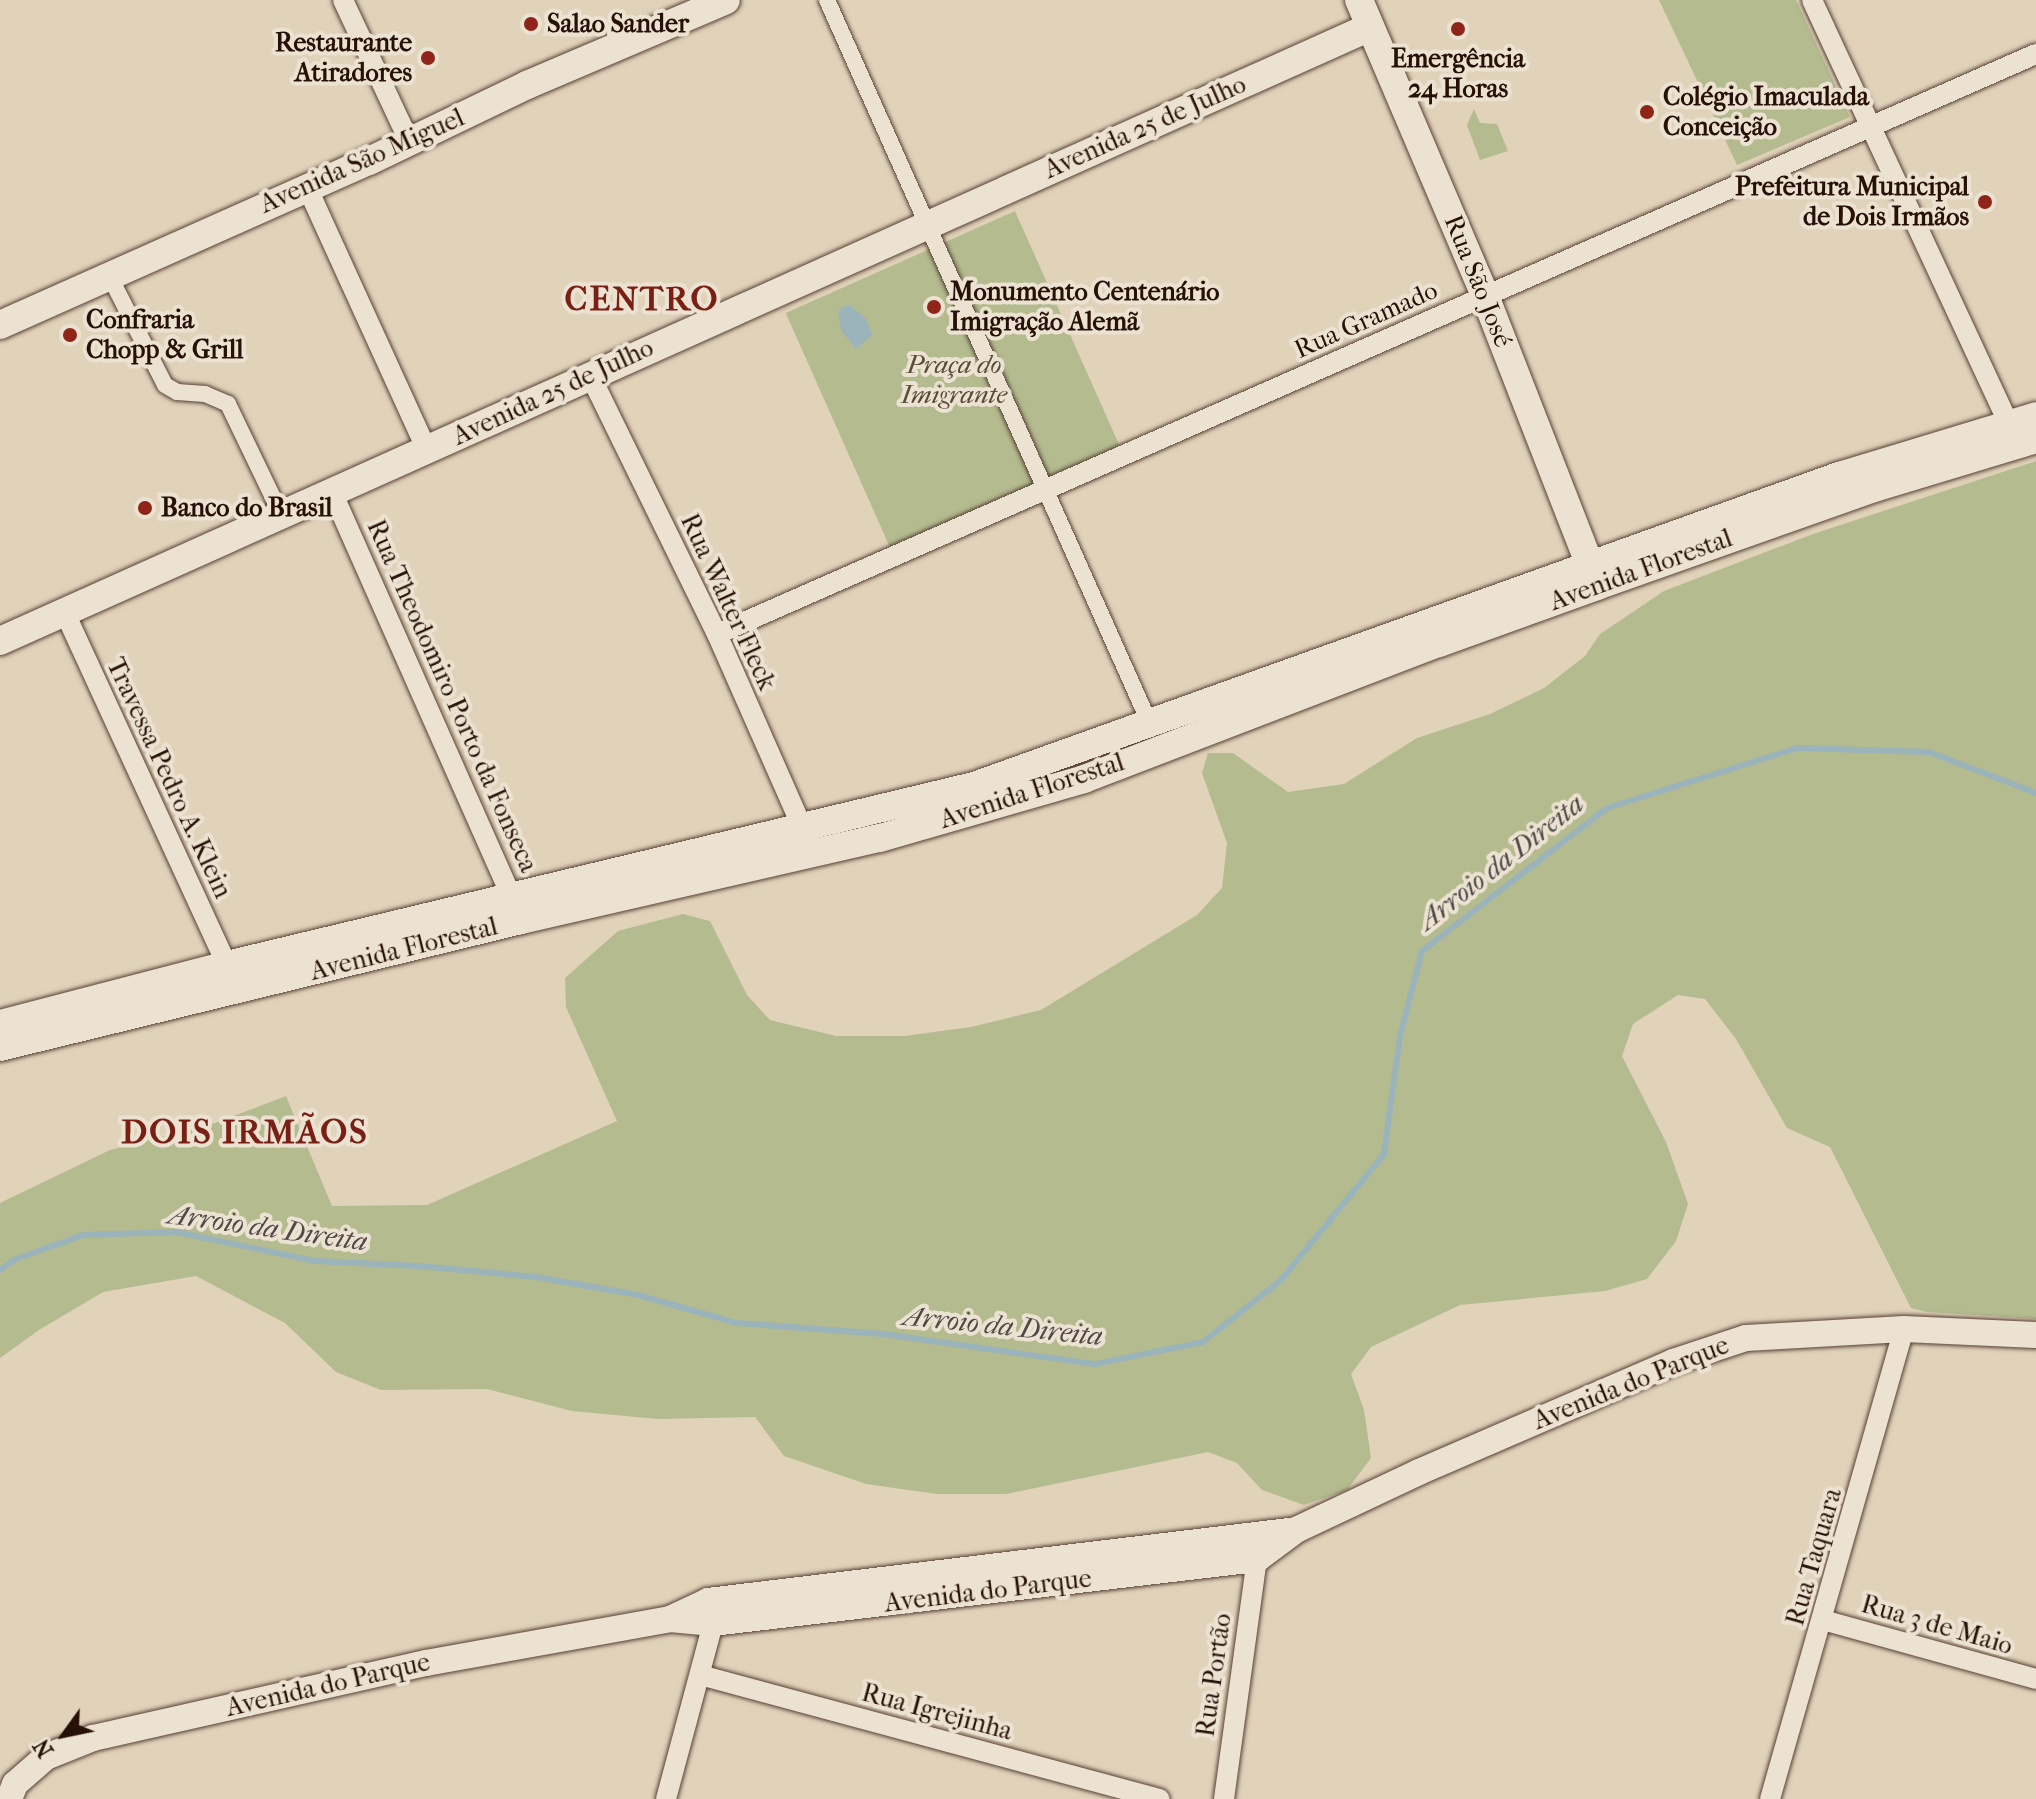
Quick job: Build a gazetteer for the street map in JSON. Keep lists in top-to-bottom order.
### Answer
{
  "streets": {
    "main road": [
      "Avenida 25 de Julho",
      "Avenida São Miguel",
      "Rua São José",
      "Avenida Florestal"
    ],
    "street": [
      "Rua Gramado",
      "Rua Walter Fleck",
      "Rua Theodomiro Porto da Fonseca",
      "Travessa Pedro A. Klein",
      "Avenida do Parque",
      "Rua Taquara",
      "Rua 3 de Maio",
      "Rua Portão",
      "Rua Igrejinha"
    ]
  },
  "crossings": [
    ["Avenida 25 de Julho", "Rua São José"],
    ["Avenida 25 de Julho", "Rua Walter Fleck"],
    ["Avenida 25 de Julho", "Rua Theodomiro Porto da Fonseca"],
    ["Avenida 25 de Julho", "Travessa Pedro A. Klein"],
    ["Rua São José", "Rua Gramado"],
    ["Rua São José", "Avenida Florestal"],
    ["Rua Gramado", "Rua Walter Fleck"],
    ["Avenida Florestal", "Rua Walter Fleck"],
    ["Avenida Florestal", "Rua Theodomiro Porto da Fonseca"],
    ["Avenida Florestal", "Travessa Pedro A. Klein"],
    ["Avenida do Parque", "Rua Taquara"],
    ["Avenida do Parque", "Rua Portão"],
    ["Rua Taquara", "Rua 3 de Maio"]
  ],
  "districts": ["CENTRO", "DOIS IRMÃOS"],
  "water": ["Arroio da Direita"],
  "parks": ["Praça do Imigrante"],
  "places": [
    "Salao Sander",
    "Emergência 24 Horas",
    "Restaurante Atiradores",
    "Colégio Imaculada Conceição",
    "Prefeitura Municipal de Dois Irmãos",
    "Monumento Centenário Imigração Alemã",
    "Confraria Chopp & Grill",
    "Banco do Brasil"
  ],
  "north": "bottom left"
}
